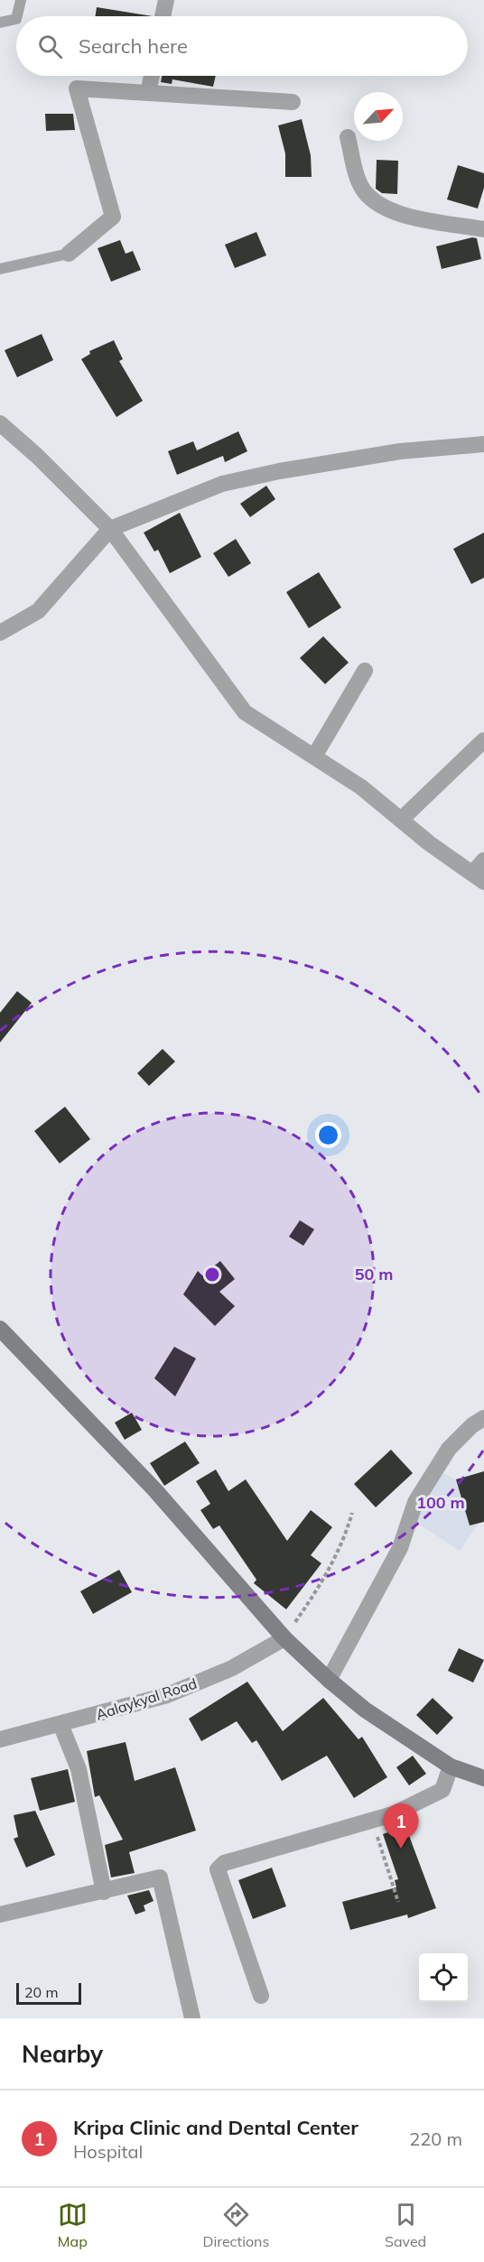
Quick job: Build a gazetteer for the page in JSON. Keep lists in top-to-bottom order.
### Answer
{
  "streets": {
    "street": ["Aalaykyal Road"]
  },
  "scale_bar": "20 m",
  "north": "top right",
  "page": {
    "search": "Search here",
    "pins": "1",
    "scale": "20 m",
    "heading": "Nearby",
    "list": [
      {
        "mark": "1",
        "name": "Kripa Clinic and Dental Center",
        "note": "Hospital",
        "value": "220 m"
      }
    ],
    "nav": ["Map", "Directions", "Saved"]
  },
  "rings": ["50 m", "100 m"]
}
